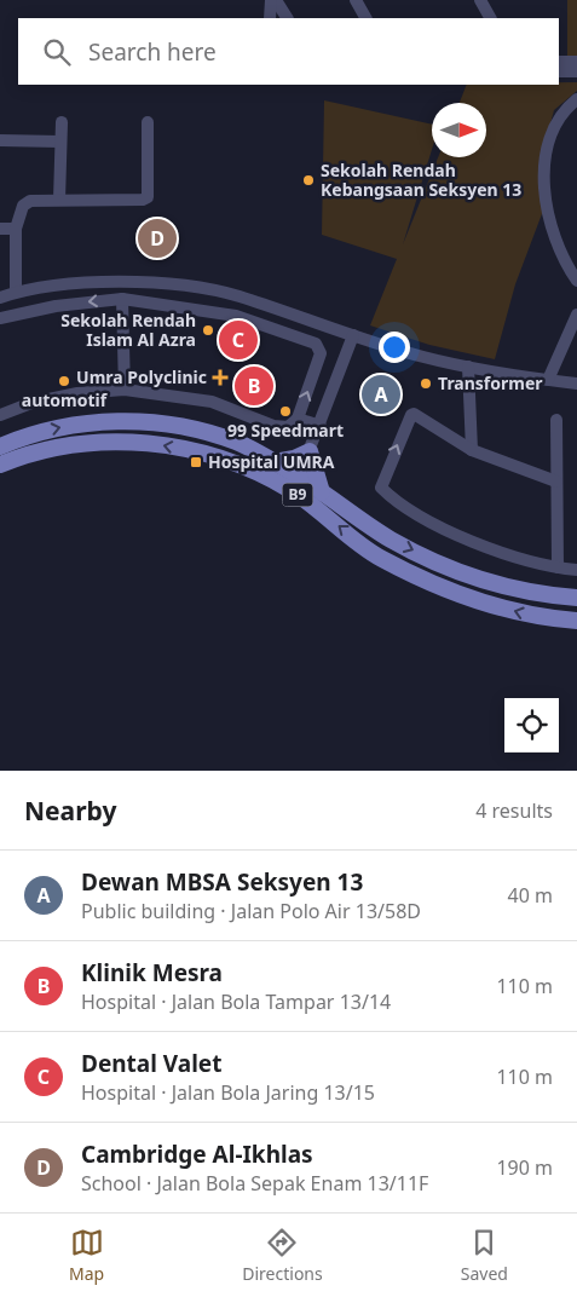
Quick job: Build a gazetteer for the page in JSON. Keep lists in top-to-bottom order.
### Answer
{
  "streets": {
    "main road": ["B9"]
  },
  "places": {
    "other": [
      "Sekolah Rendah Kebangsaan Seksyen 13",
      "Sekolah Rendah Islam Al Azra",
      "automotif",
      "Transformer",
      "99 Speedmart"
    ],
    "health": ["Umra Polyclinic"],
    "transit": ["Hospital UMRA"]
  },
  "north": "right",
  "page": {
    "search": "Search here",
    "pins": [
      "D",
      "C",
      "B",
      "A"
    ],
    "heading": ["Nearby", "4 results"],
    "list": [
      {
        "mark": "A",
        "name": "Dewan MBSA Seksyen 13",
        "note": "Public building · Jalan Polo Air 13/58D",
        "value": "40 m"
      },
      {
        "mark": "B",
        "name": "Klinik Mesra",
        "note": "Hospital · Jalan Bola Tampar 13/14",
        "value": "110 m"
      },
      {
        "mark": "C",
        "name": "Dental Valet",
        "note": "Hospital · Jalan Bola Jaring 13/15",
        "value": "110 m"
      },
      {
        "mark": "D",
        "name": "Cambridge Al-Ikhlas",
        "note": "School · Jalan Bola Sepak Enam 13/11F",
        "value": "190 m"
      }
    ],
    "nav": ["Map", "Directions", "Saved"]
  }
}
